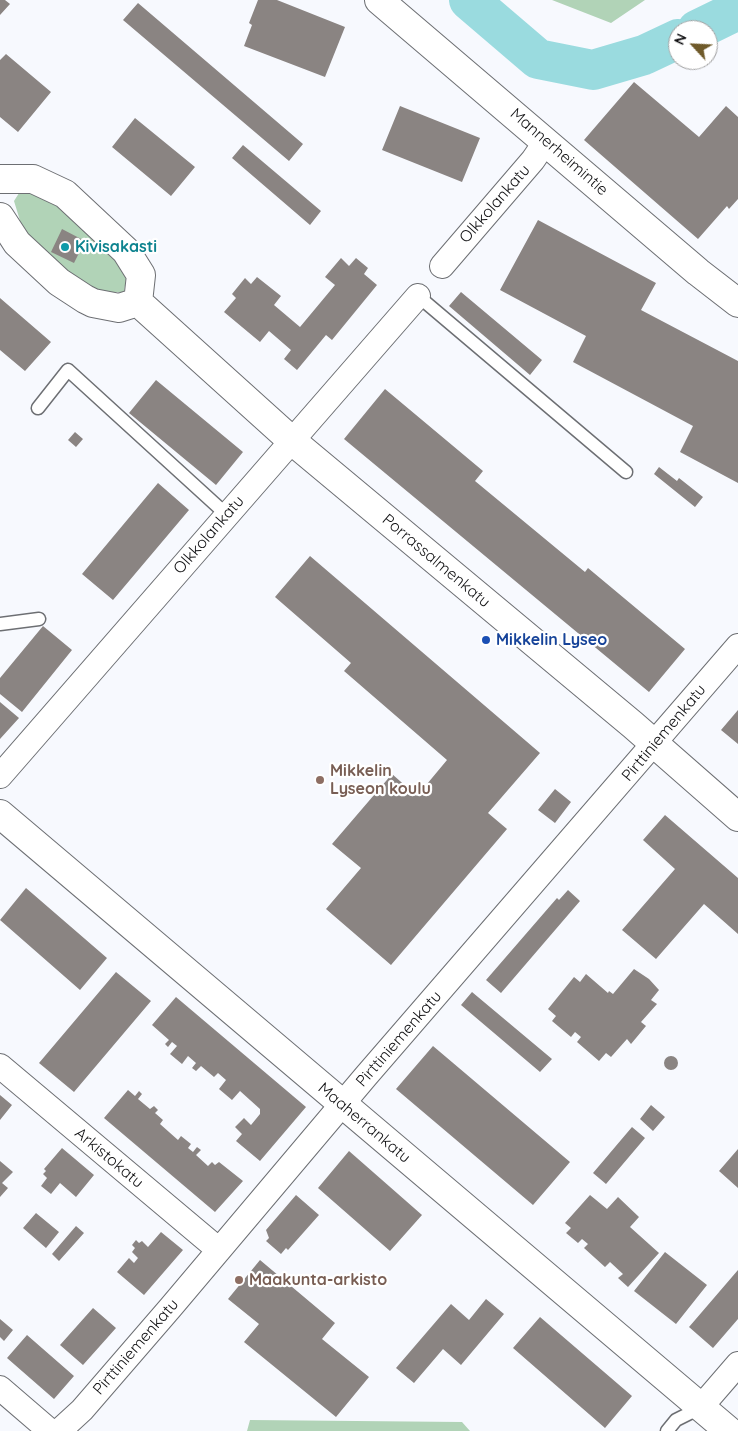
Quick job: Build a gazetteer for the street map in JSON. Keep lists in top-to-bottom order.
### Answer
{
  "streets": {
    "street": [
      "Mannerheimintie",
      "Olkkolankatu",
      "Porrassalmenkatu",
      "Pirttiniemenkatu",
      "Maaherrankatu",
      "Arkistokatu"
    ]
  },
  "crossings": [
    ["Mannerheimintie", "Olkkolankatu"],
    ["Olkkolankatu", "Porrassalmenkatu"],
    ["Porrassalmenkatu", "Pirttiniemenkatu"],
    ["Pirttiniemenkatu", "Maaherrankatu"],
    ["Pirttiniemenkatu", "Arkistokatu"]
  ],
  "places": [
    "Kivisakasti",
    "Mikkelin Lyseo",
    "Mikkelin Lyseon koulu",
    "Maakunta-arkisto"
  ],
  "north": "top left"
}
